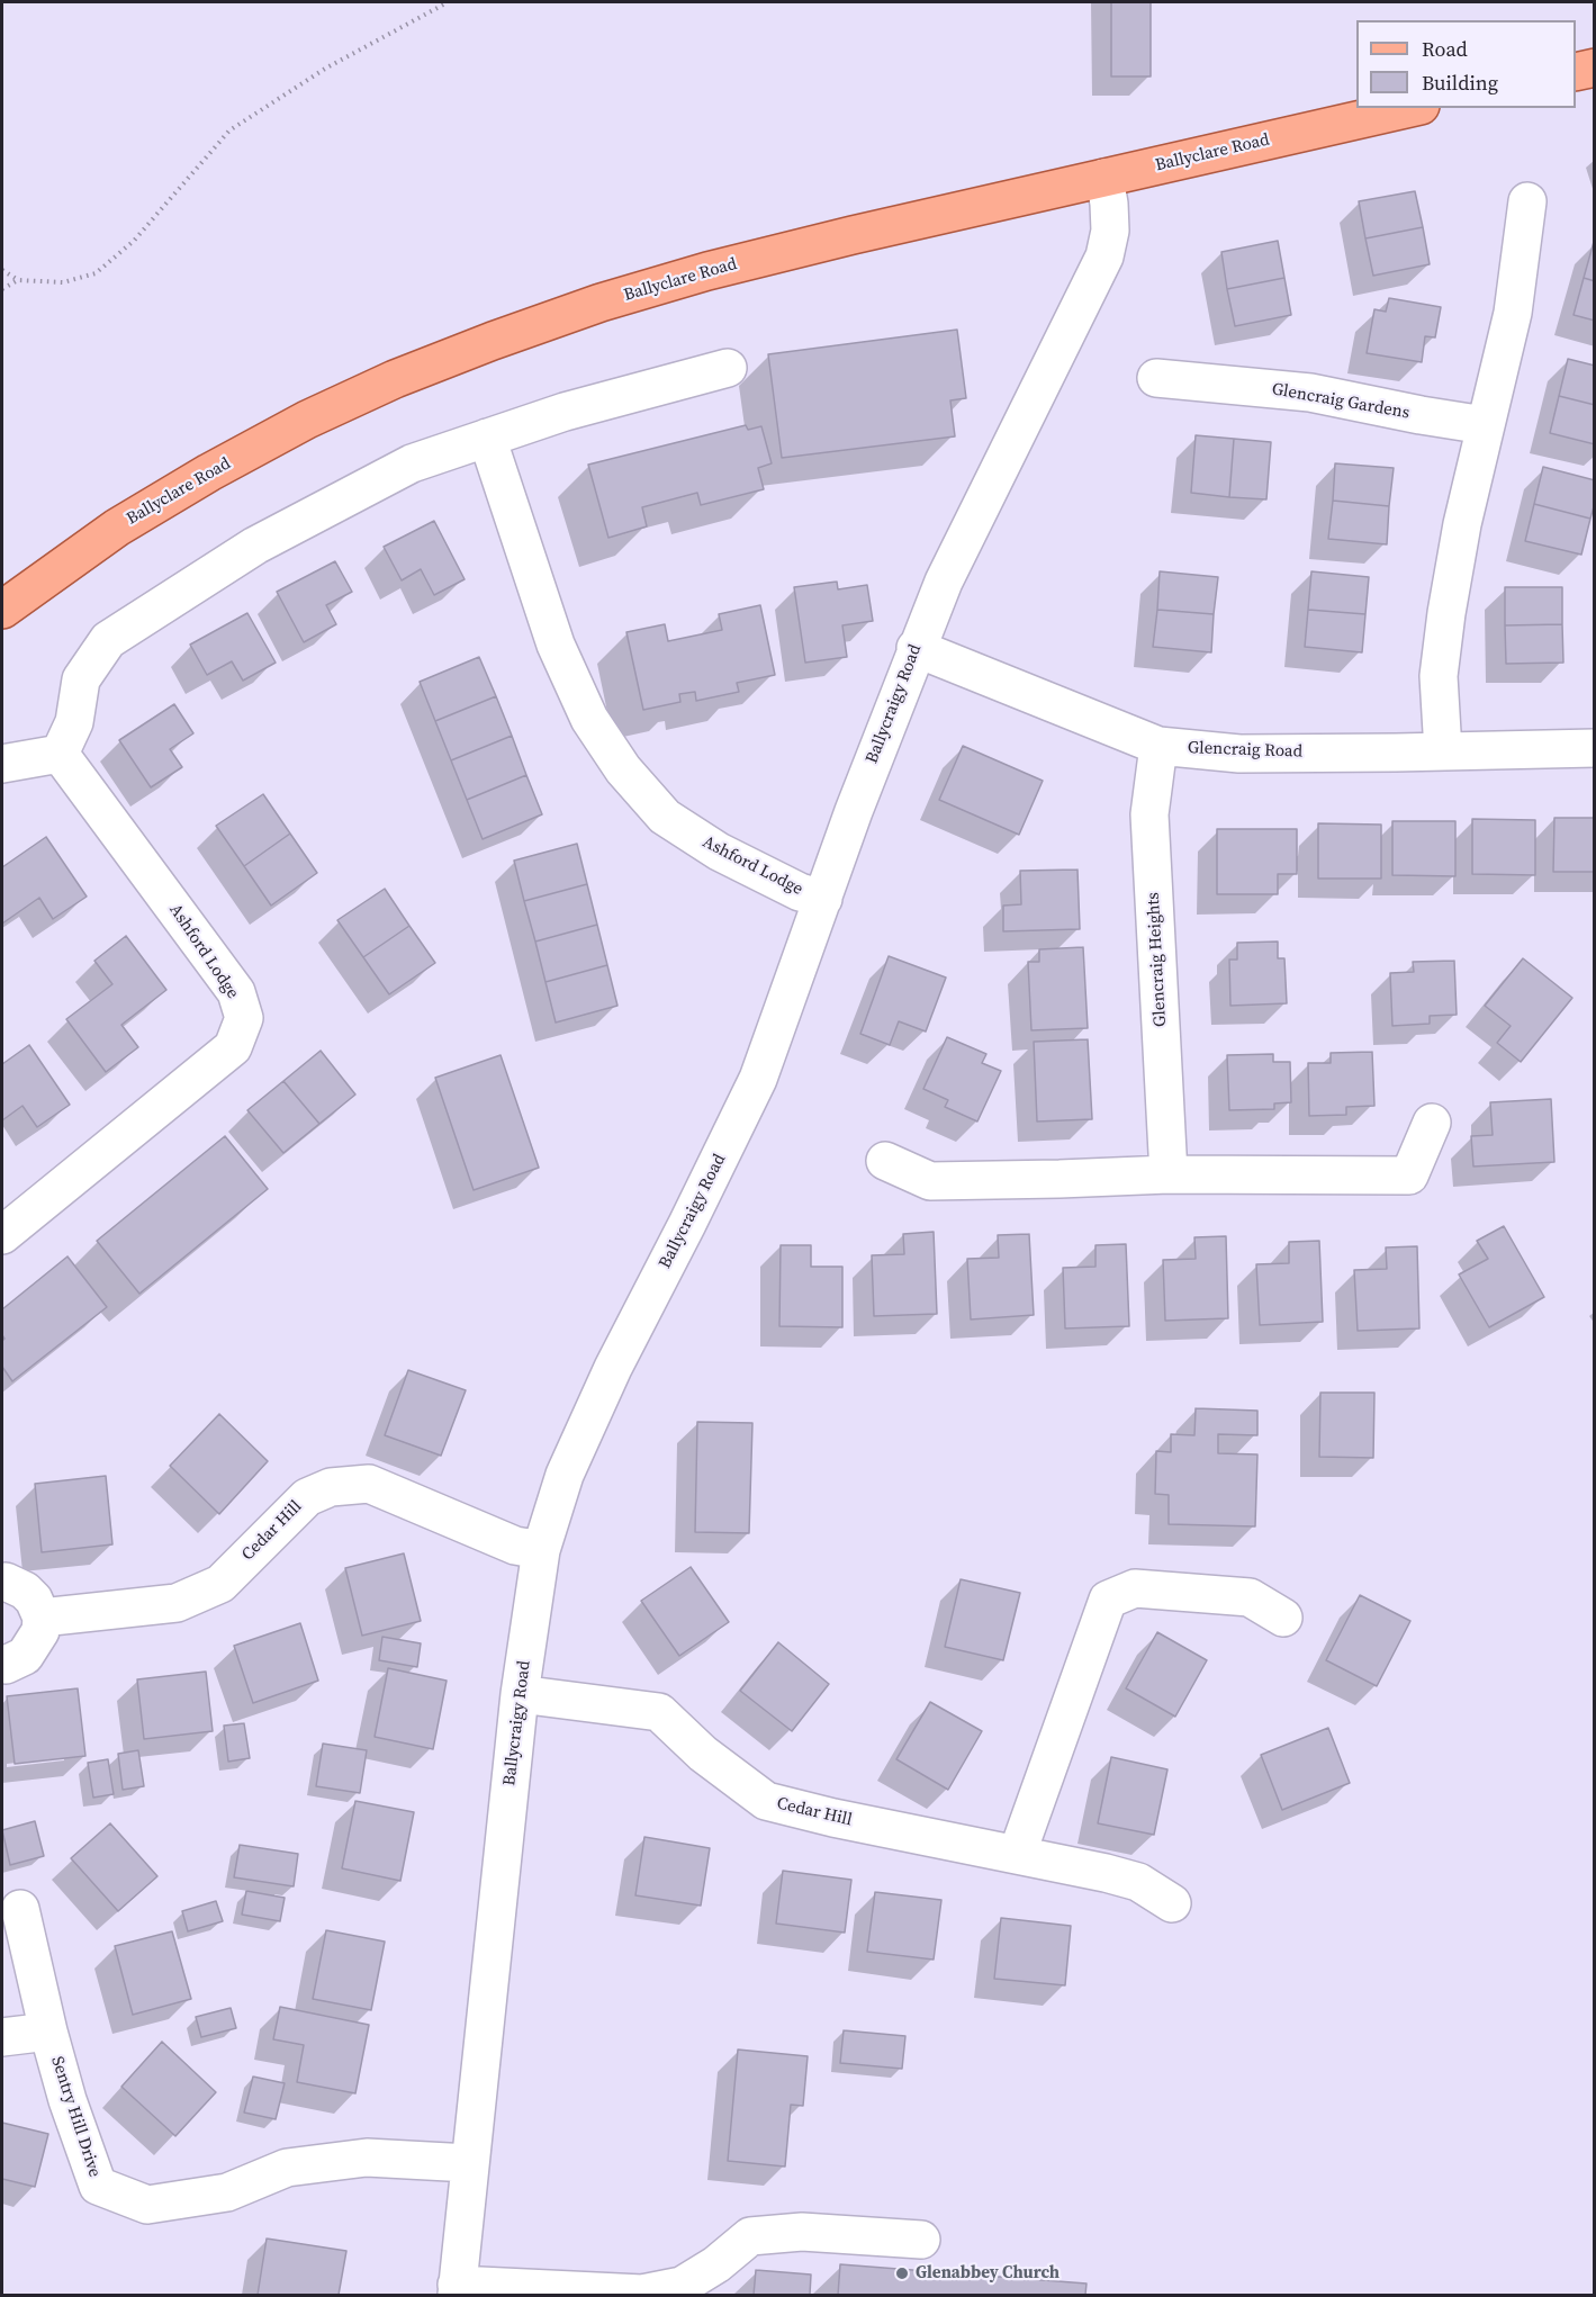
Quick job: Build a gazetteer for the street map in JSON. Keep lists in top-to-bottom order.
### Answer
{
  "streets": {
    "main road": ["Ballyclare Road"],
    "street": [
      "Glencraig Gardens",
      "Ballycraigy Road",
      "Glencraig Road",
      "Ashford Lodge",
      "Glencraig Heights",
      "Cedar Hill",
      "Sentry Hill Drive"
    ]
  },
  "crossings": [
    ["Ballyclare Road", "Ballycraigy Road"],
    ["Ballycraigy Road", "Glencraig Road"],
    ["Ballycraigy Road", "Ashford Lodge"],
    ["Ballycraigy Road", "Cedar Hill"],
    ["Ballycraigy Road", "Sentry Hill Drive"],
    ["Glencraig Road", "Glencraig Heights"]
  ],
  "places": ["Glenabbey Church"],
  "legend": ["Road", "Building"]
}
